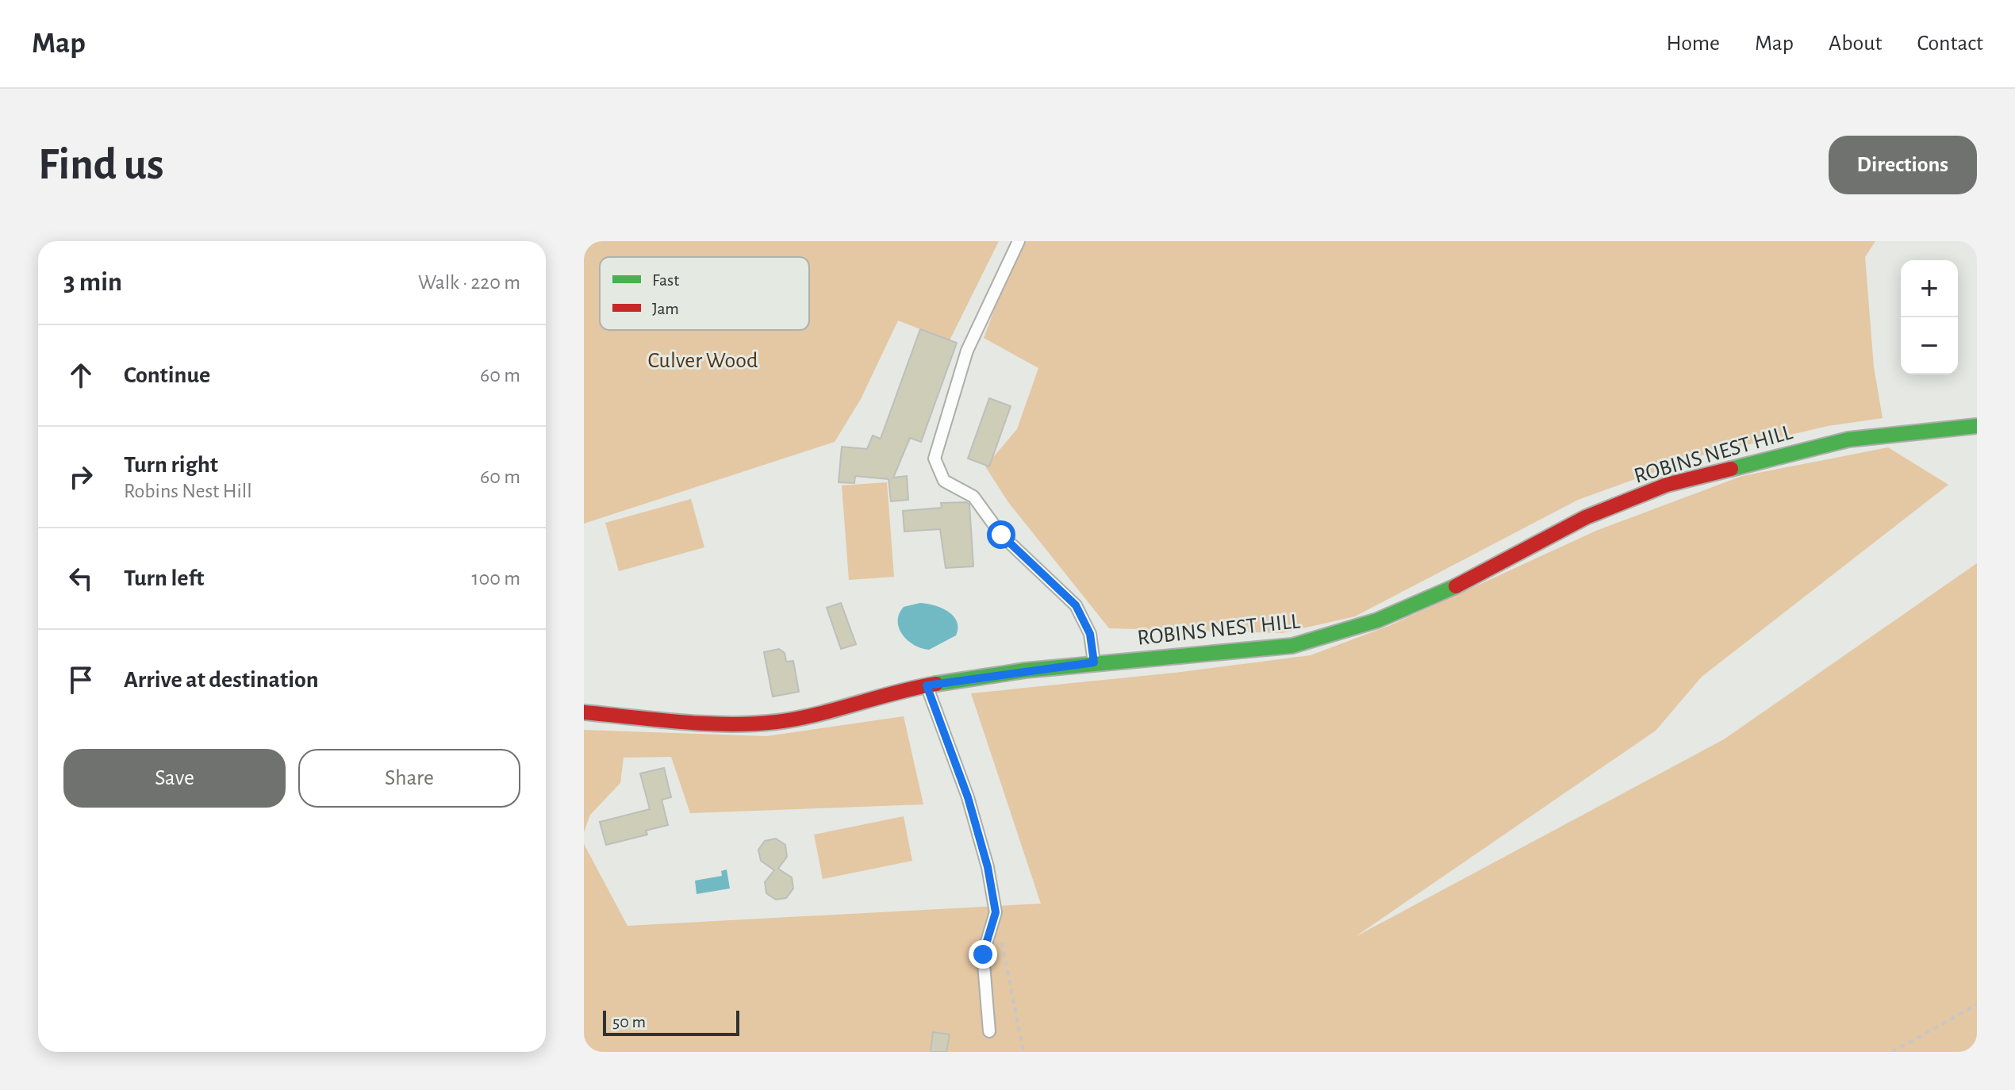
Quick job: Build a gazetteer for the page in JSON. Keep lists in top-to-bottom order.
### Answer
{
  "streets": {
    "street": ["ROBINS NEST HILL"]
  },
  "parks": ["Culver Wood"],
  "legend": ["Fast", "Jam"],
  "scale_bar": "50 m",
  "page": {
    "header": "Map",
    "nav": [
      "Home",
      "Map",
      "About",
      "Contact"
    ],
    "buttons": [
      "Directions",
      ["Save", "Share"]
    ],
    "title": "Find us",
    "heading": ["3 min", "Walk · 220 m"],
    "map_buttons": ["+", "−"],
    "list": [
      ["Continue", "60 m"],
      ["Turn right", "Robins Nest Hill", "60 m"],
      ["Turn left", "100 m"],
      "Arrive at destination"
    ],
    "scale": "50 m"
  }
}
